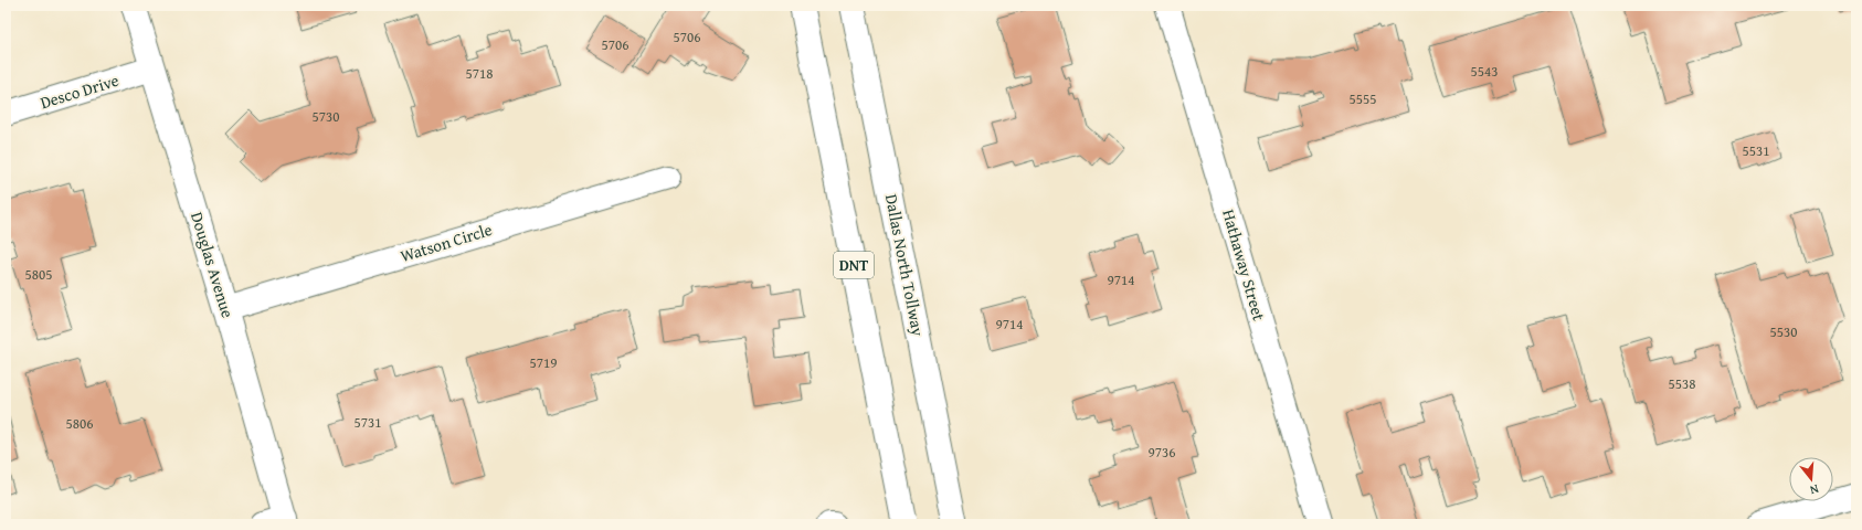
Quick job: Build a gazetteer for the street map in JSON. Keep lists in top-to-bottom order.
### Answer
{
  "streets": {
    "main road": [
      "Desco Drive",
      "Watson Circle",
      "Douglas Avenue",
      "DNT",
      "Dallas North Tollway",
      "Hathaway Street"
    ]
  },
  "crossings": [
    ["Desco Drive", "Douglas Avenue"],
    ["Watson Circle", "Douglas Avenue"]
  ],
  "house_numbers": [
    "5706",
    "5706",
    "5543",
    "5718",
    "5555",
    "5730",
    "5531",
    "5805",
    "9714",
    "9714",
    "5530",
    "5719",
    "5538",
    "5731",
    "5806",
    "9736"
  ],
  "north": "bottom"
}
